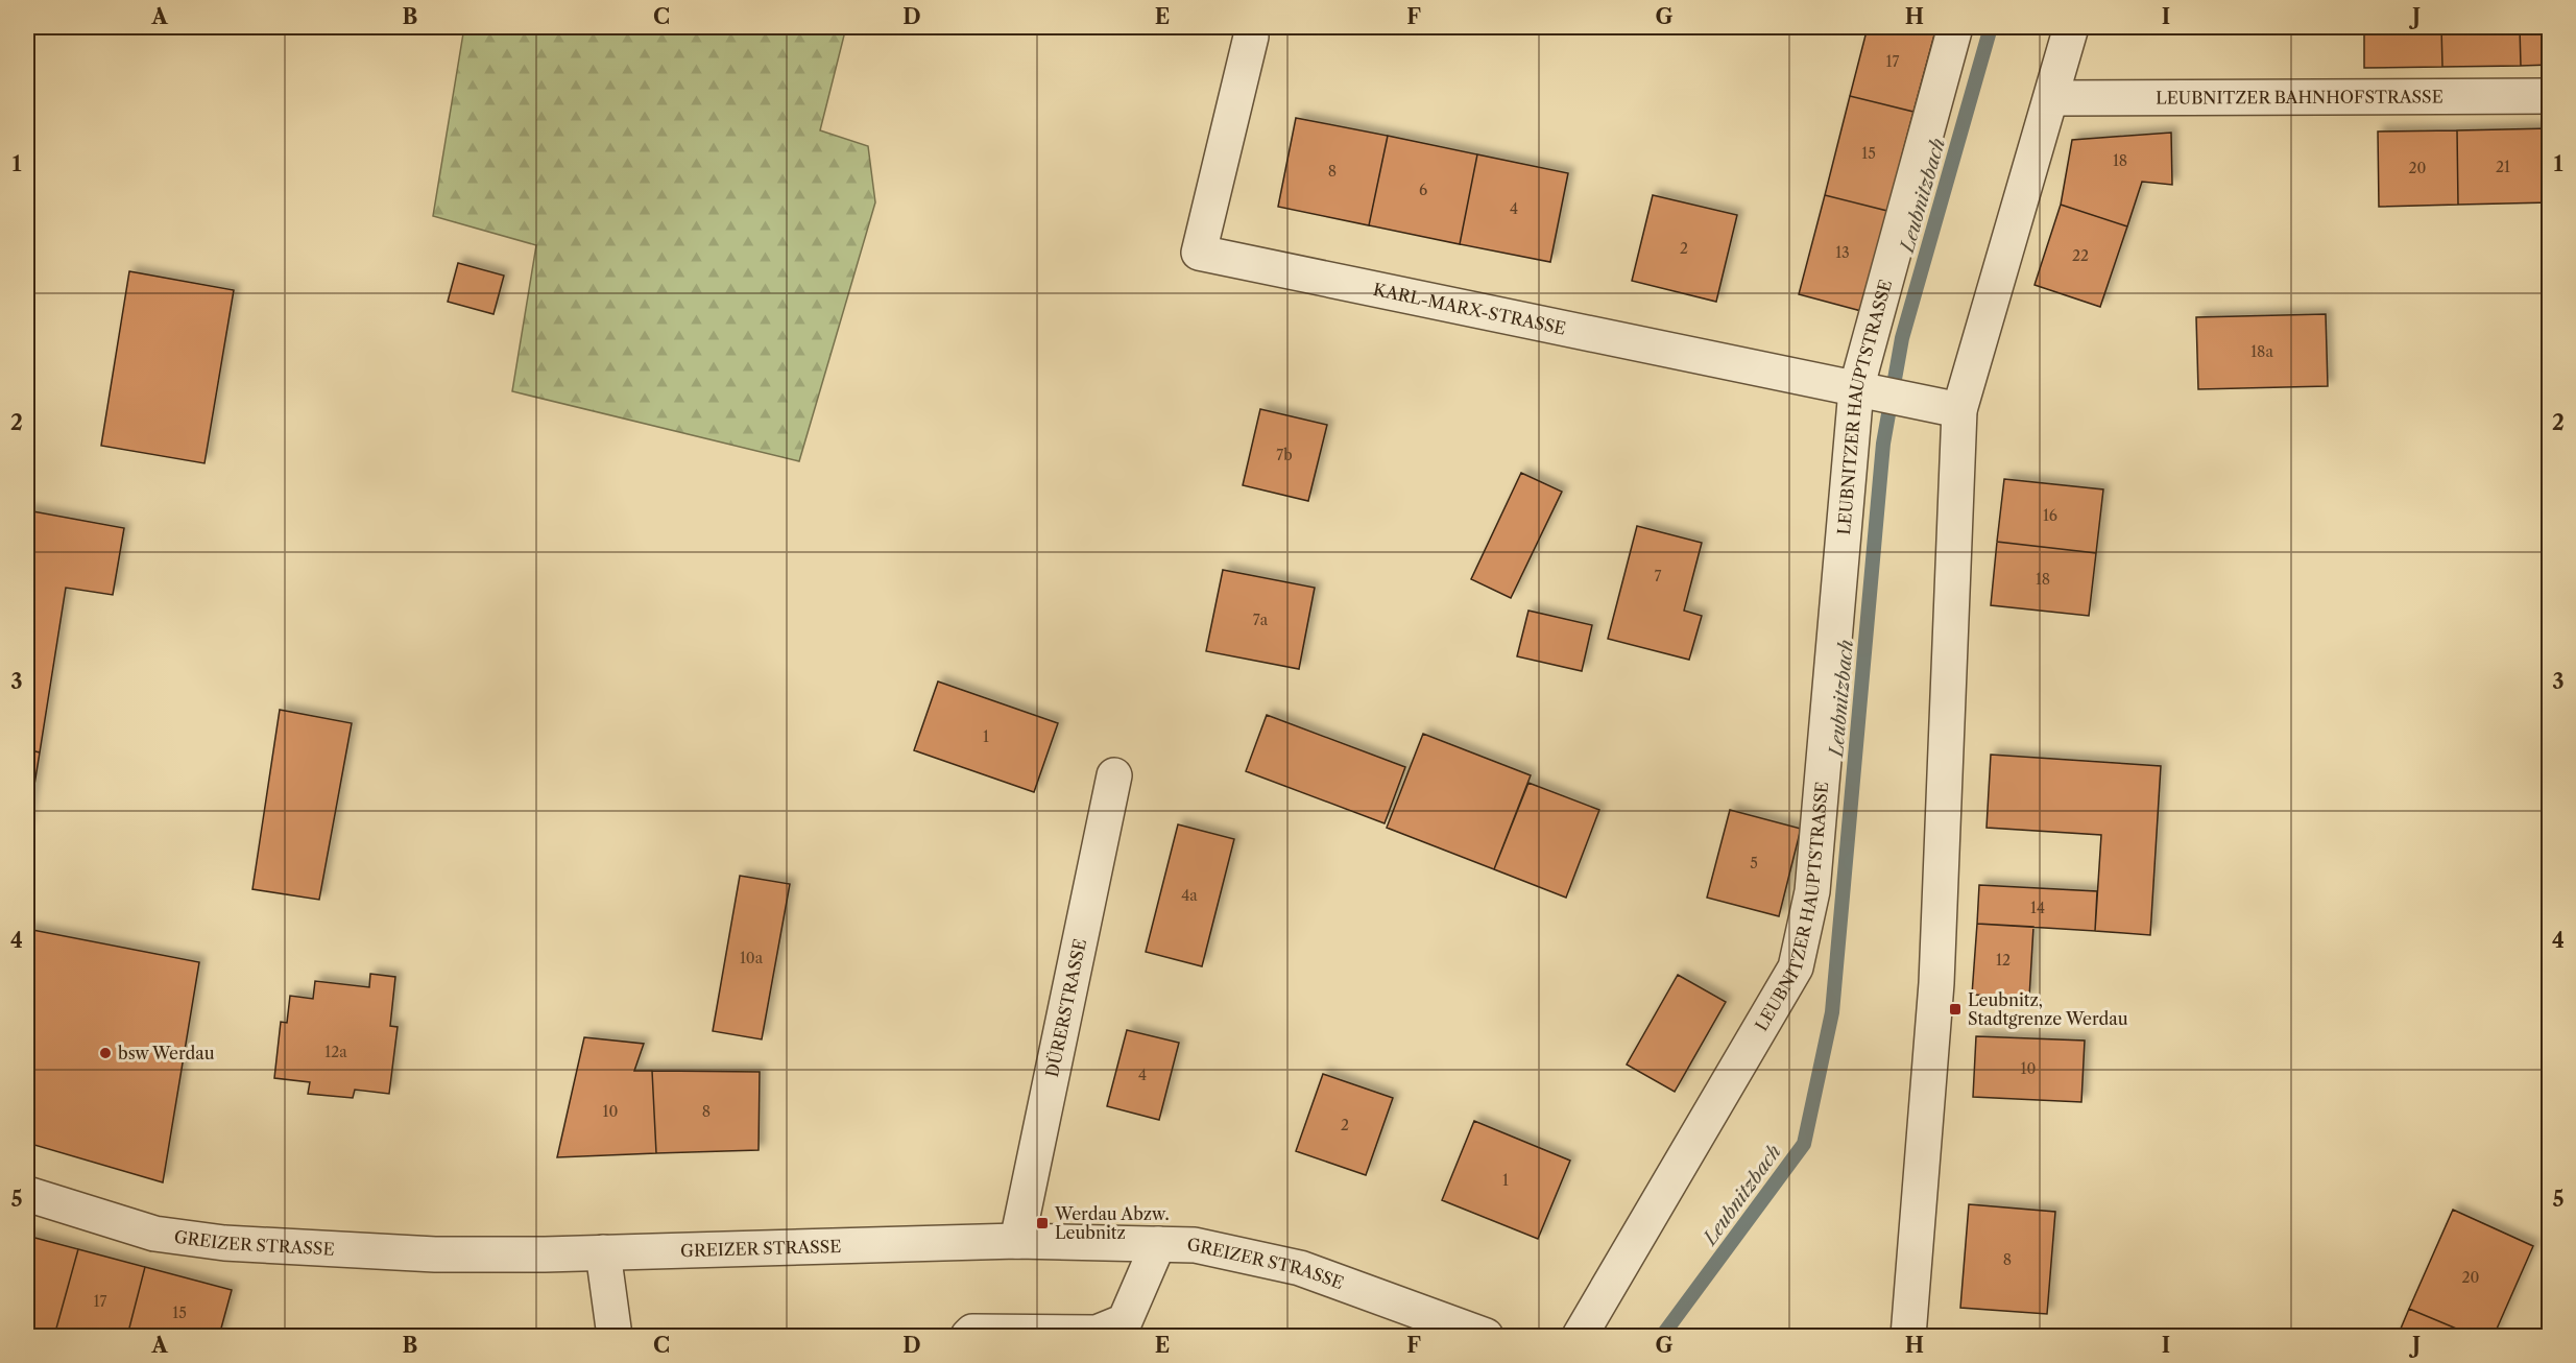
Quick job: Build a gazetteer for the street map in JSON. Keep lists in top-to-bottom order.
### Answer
{
  "streets": {
    "street": [
      "LEUBNITZER BAHNHOFSTRASSE",
      "KARL-MARX-STRASSE",
      "LEUBNITZER HAUPTSTRASSE",
      "DÜRERSTRASSE",
      "GREIZER STRASSE"
    ]
  },
  "crossings": [
    ["KARL-MARX-STRASSE", "LEUBNITZER HAUPTSTRASSE"],
    ["DÜRERSTRASSE", "GREIZER STRASSE"]
  ],
  "water": ["Leubnitzbach"],
  "places": {
    "transit": ["Leubnitz, Stadtgrenze Werdau", "Werdau Abzw. Leubnitz"],
    "other": ["bsw Werdau"]
  },
  "house_numbers": [
    "17",
    "15",
    "18",
    "21",
    "20",
    "8",
    "6",
    "4",
    "2",
    "13",
    "22",
    "18a",
    "7b",
    "16",
    "7",
    "18",
    "7a",
    "1",
    "5",
    "4a",
    "14",
    "10a",
    "12",
    "12a",
    "10",
    "4",
    "10",
    "8",
    "2",
    "1",
    "8",
    "20",
    "17",
    "15"
  ],
  "grid": {
    "columns": [
      "A",
      "B",
      "C",
      "D",
      "E",
      "F",
      "G",
      "H",
      "I",
      "J"
    ],
    "rows": [
      "1",
      "2",
      "3",
      "4",
      "5"
    ]
  }
}
